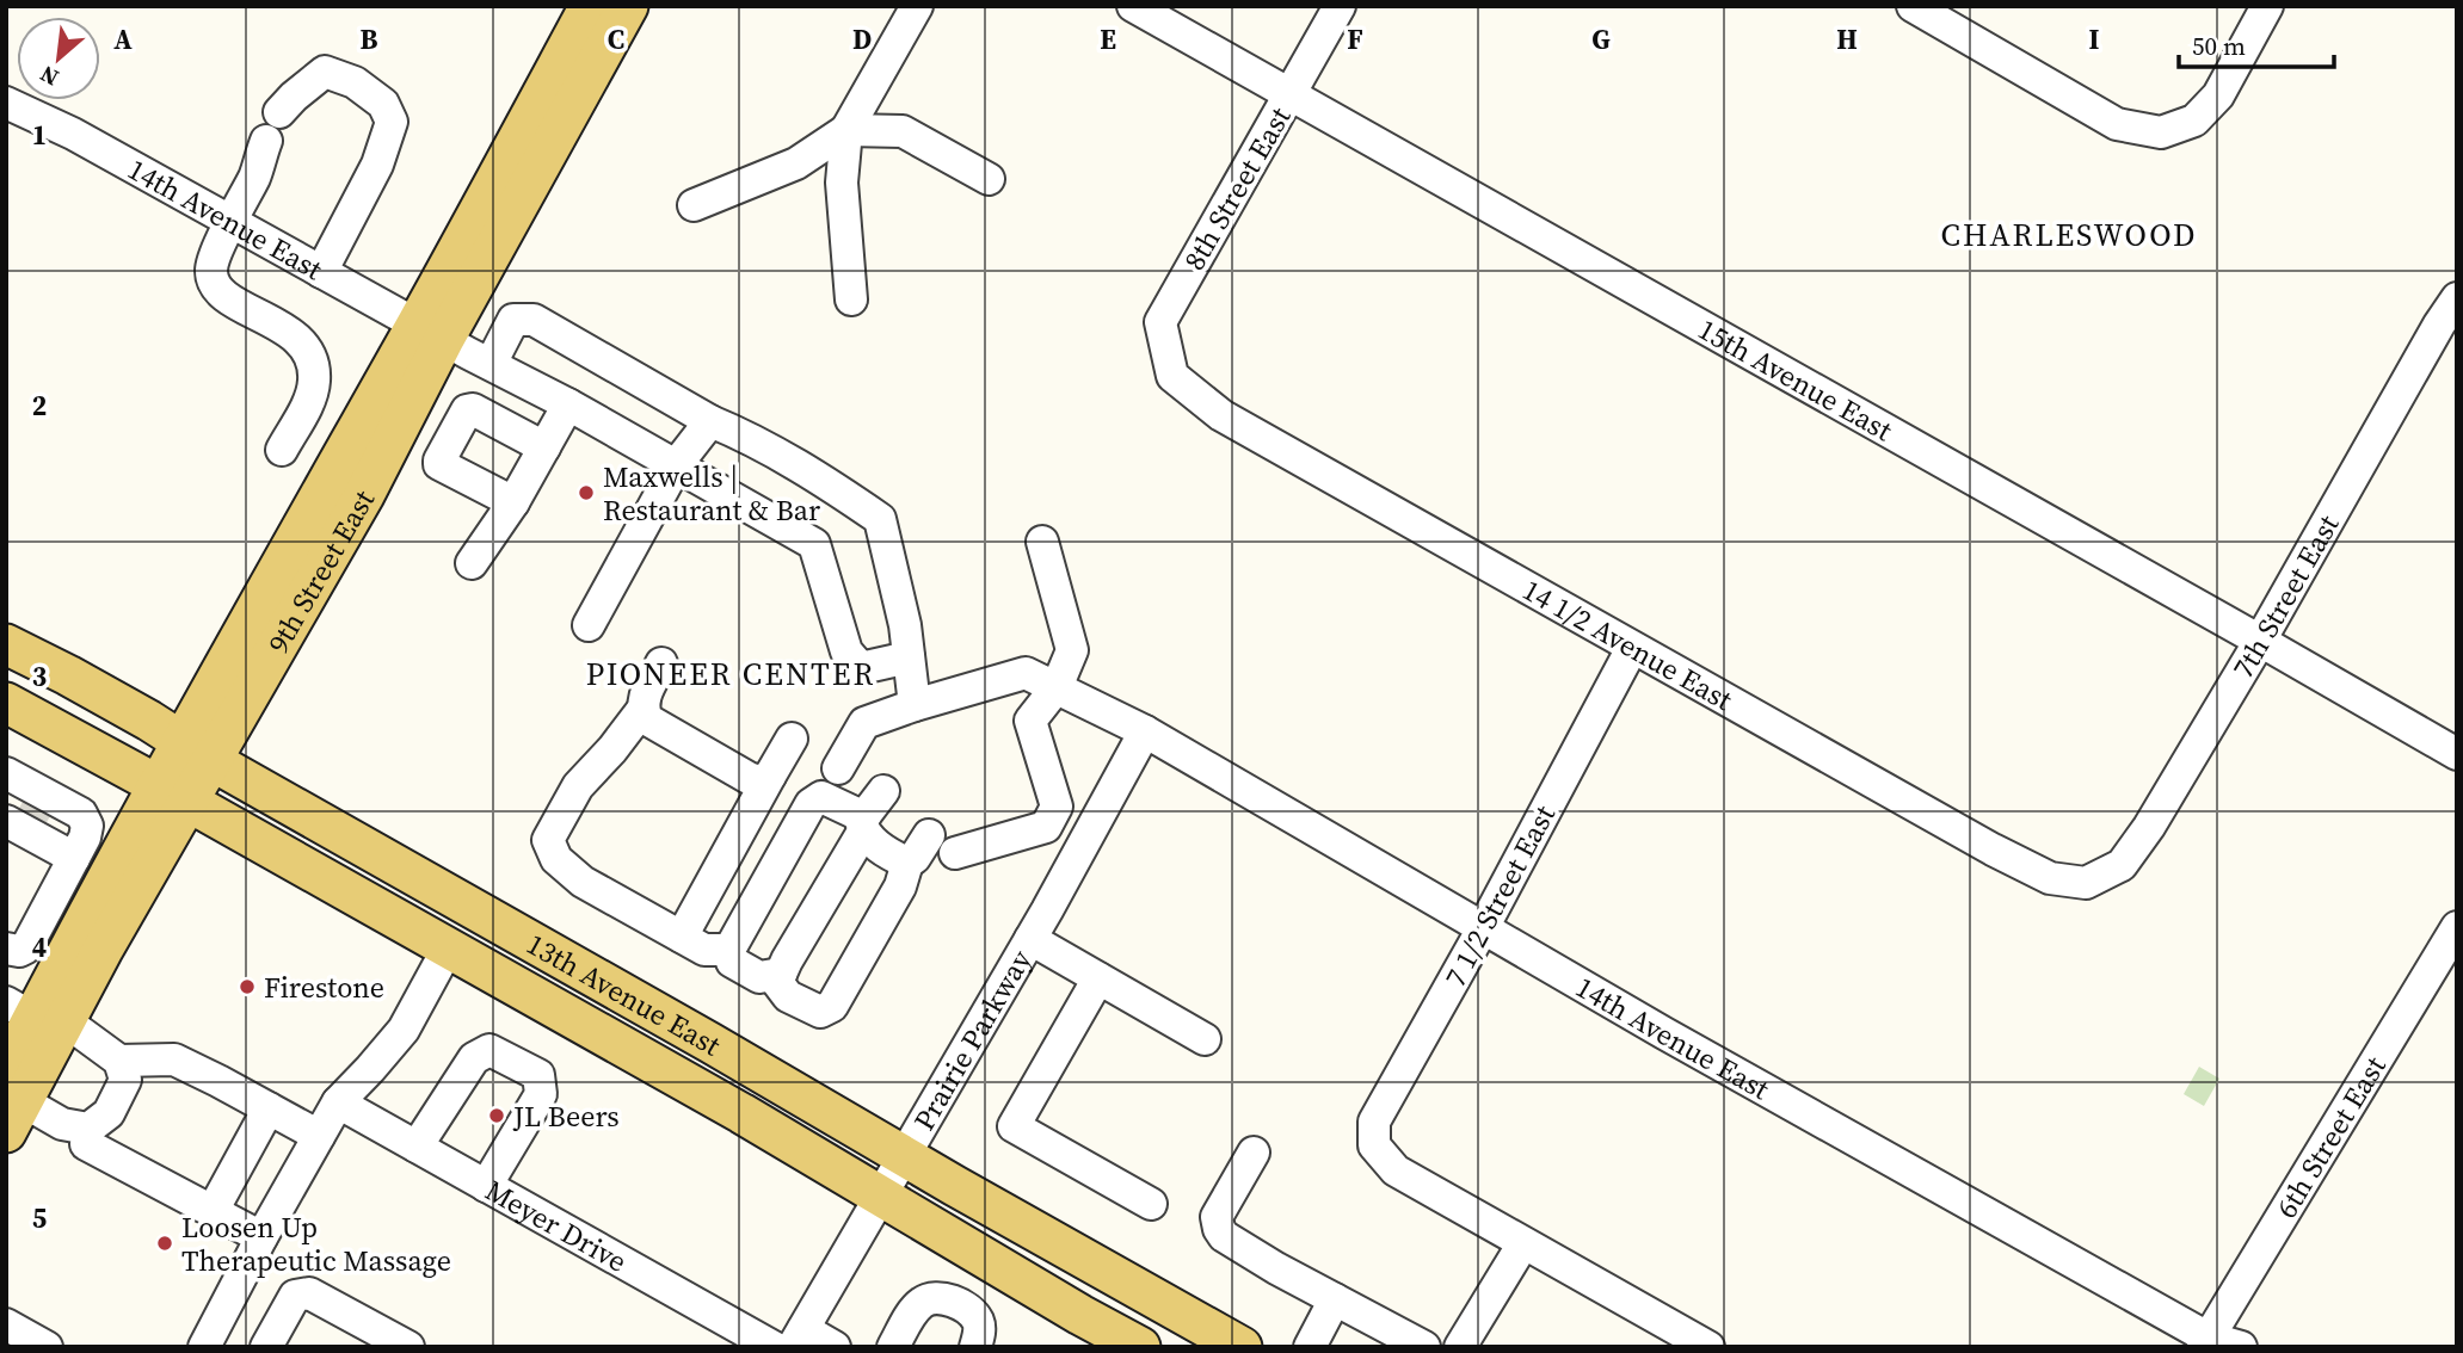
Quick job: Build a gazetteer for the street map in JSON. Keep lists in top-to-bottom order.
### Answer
{
  "streets": {
    "main road": ["9th Street East", "13th Avenue East"],
    "street": [
      "8th Street East",
      "14th Avenue East",
      "15th Avenue East",
      "7th Street East",
      "14 1/2 Avenue East",
      "7 1/2 Street East",
      "Prairie Parkway",
      "6th Street East",
      "Meyer Drive"
    ]
  },
  "crossings": [
    ["8th Street East", "15th Avenue East"],
    ["8th Street East", "14 1/2 Avenue East"],
    ["14th Avenue East", "9th Street East"],
    ["14th Avenue East", "7 1/2 Street East"],
    ["14th Avenue East", "Prairie Parkway"],
    ["14th Avenue East", "6th Street East"],
    ["15th Avenue East", "7th Street East"],
    ["9th Street East", "13th Avenue East"],
    ["7th Street East", "14 1/2 Avenue East"],
    ["14 1/2 Avenue East", "7 1/2 Street East"],
    ["13th Avenue East", "Prairie Parkway"]
  ],
  "districts": ["CHARLESWOOD", "PIONEER CENTER"],
  "places": [
    "Maxwells | Restaurant & Bar",
    "Firestone",
    "JL Beers",
    "Loosen Up Therapeutic Massage"
  ],
  "scale_bar": "50 m",
  "north": "bottom left",
  "grid": {
    "columns": [
      "A",
      "B",
      "C",
      "D",
      "E",
      "F",
      "G",
      "H",
      "I"
    ],
    "rows": [
      "1",
      "2",
      "3",
      "4",
      "5"
    ]
  }
}
